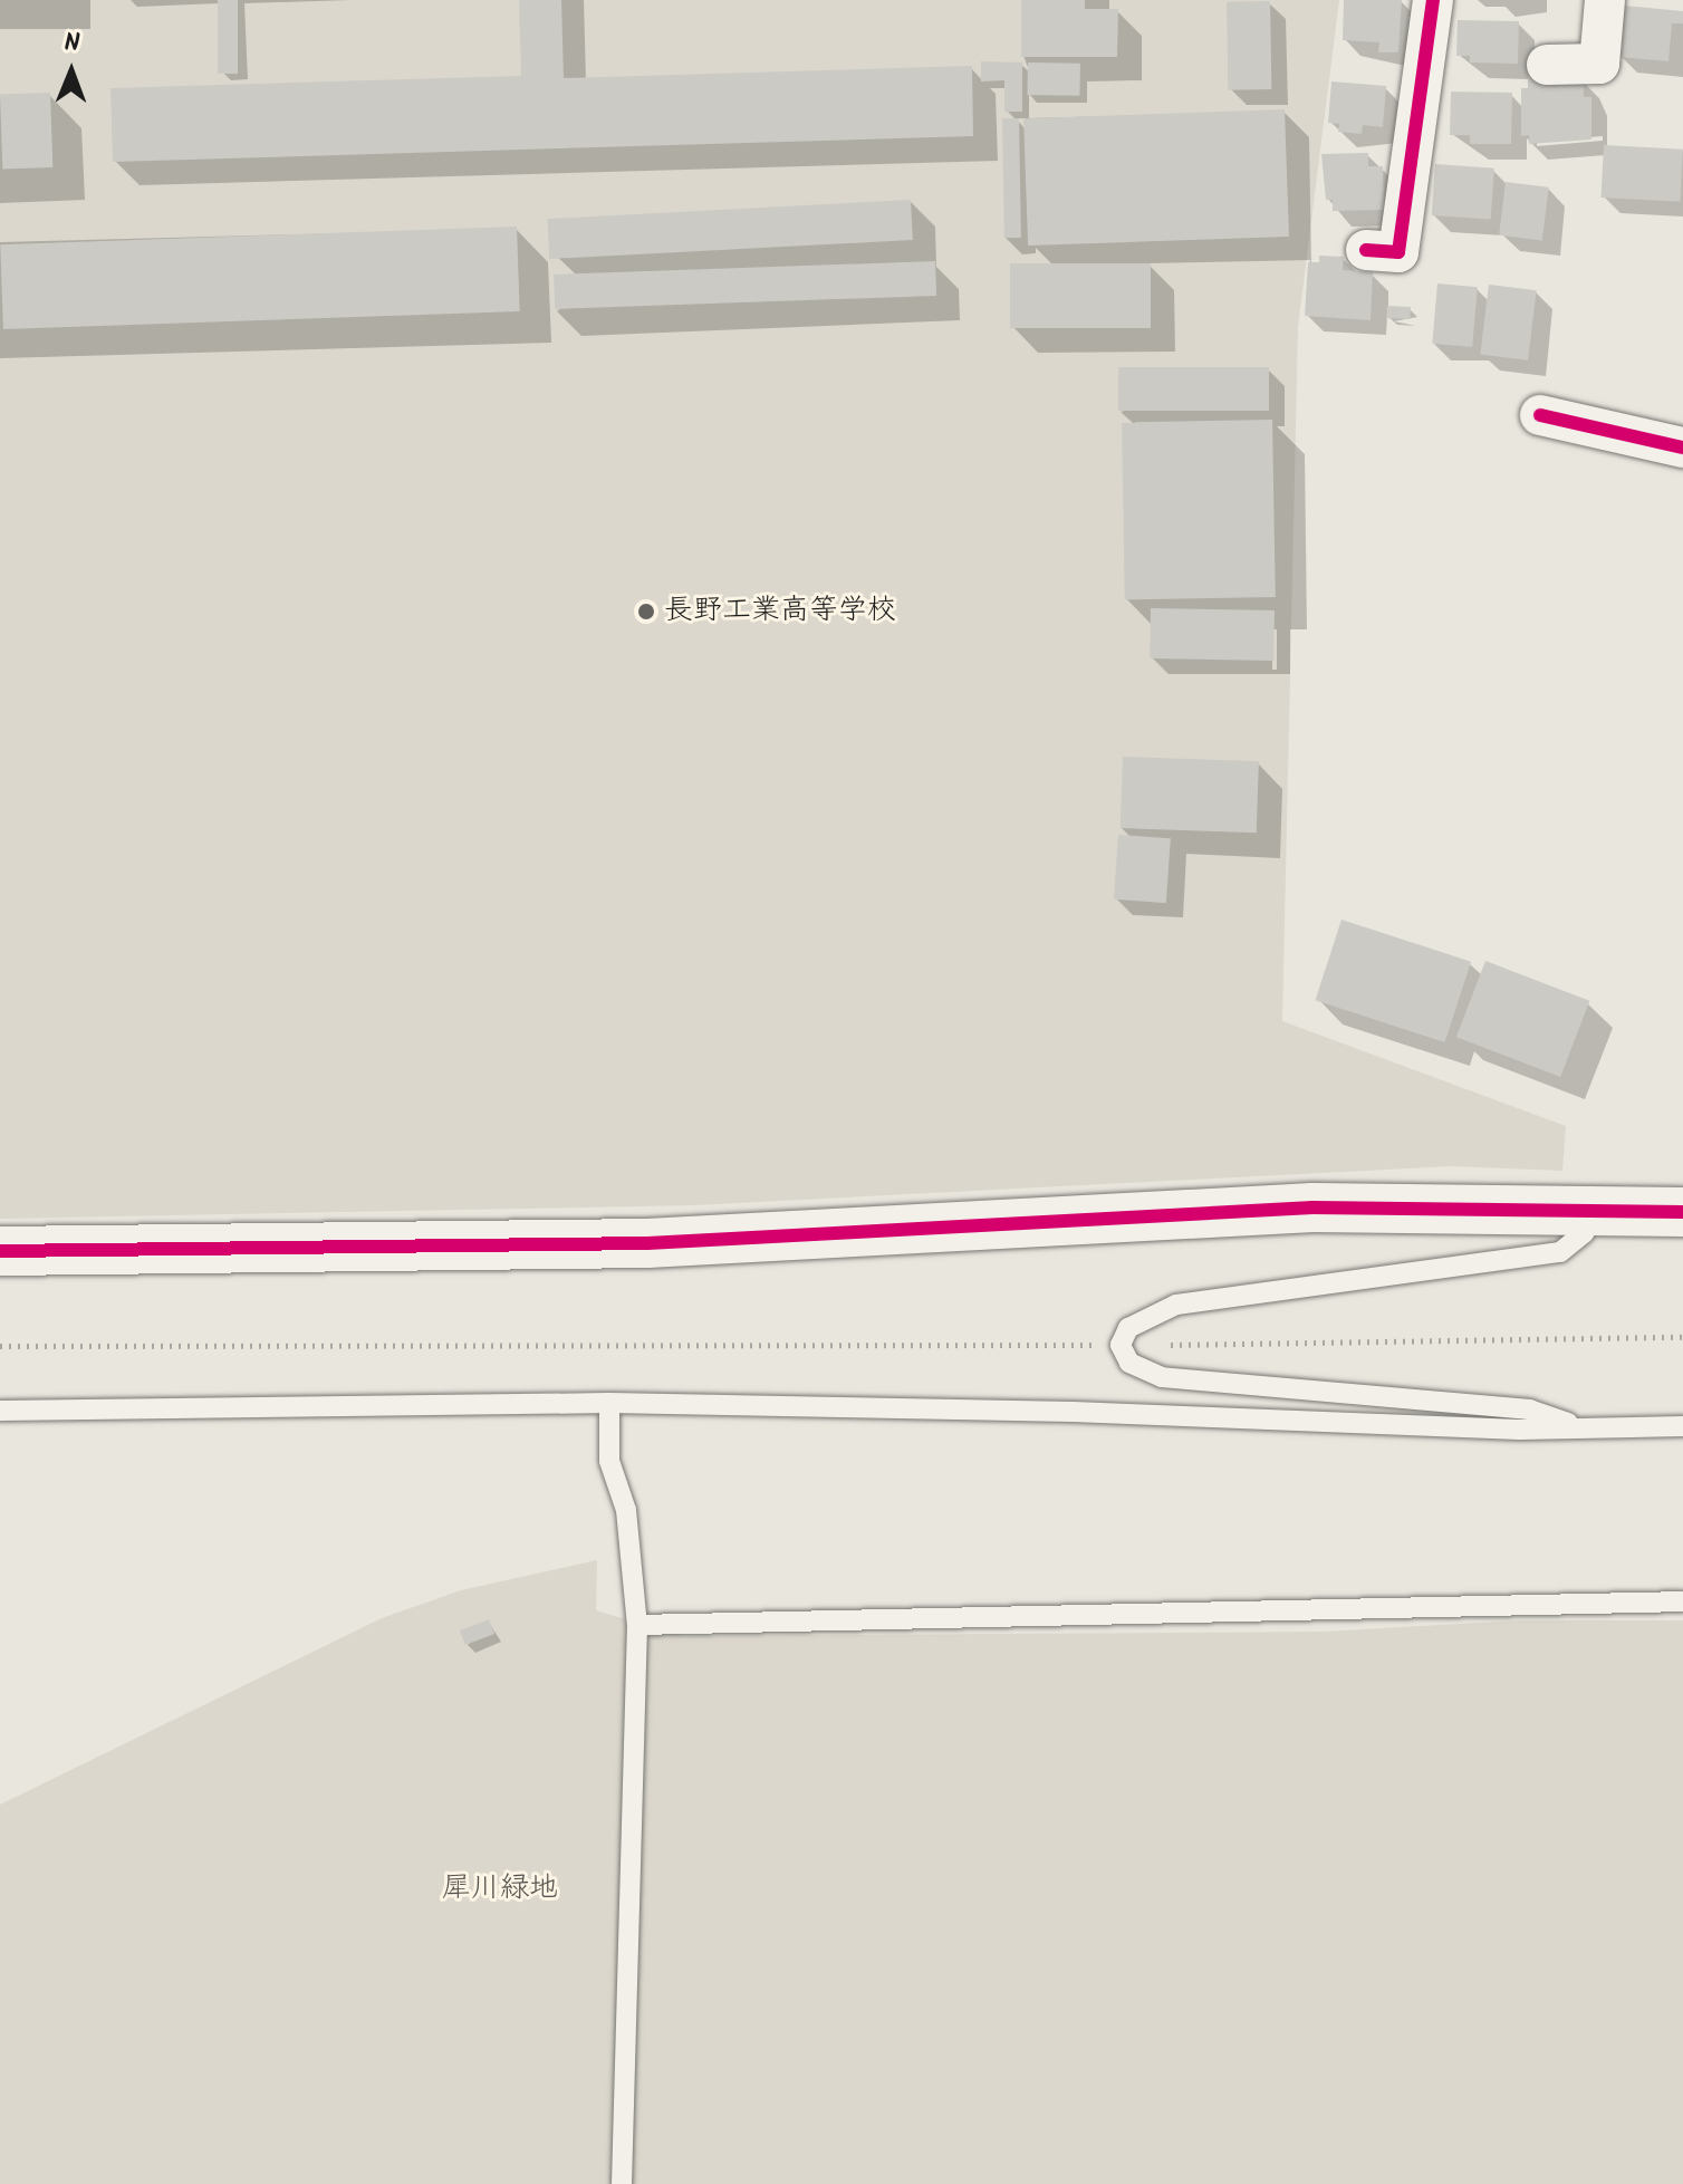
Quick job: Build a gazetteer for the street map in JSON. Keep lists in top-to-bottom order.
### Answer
{
  "parks": ["犀川緑地"],
  "places": ["長野工業高等学校"],
  "north": "top"
}
